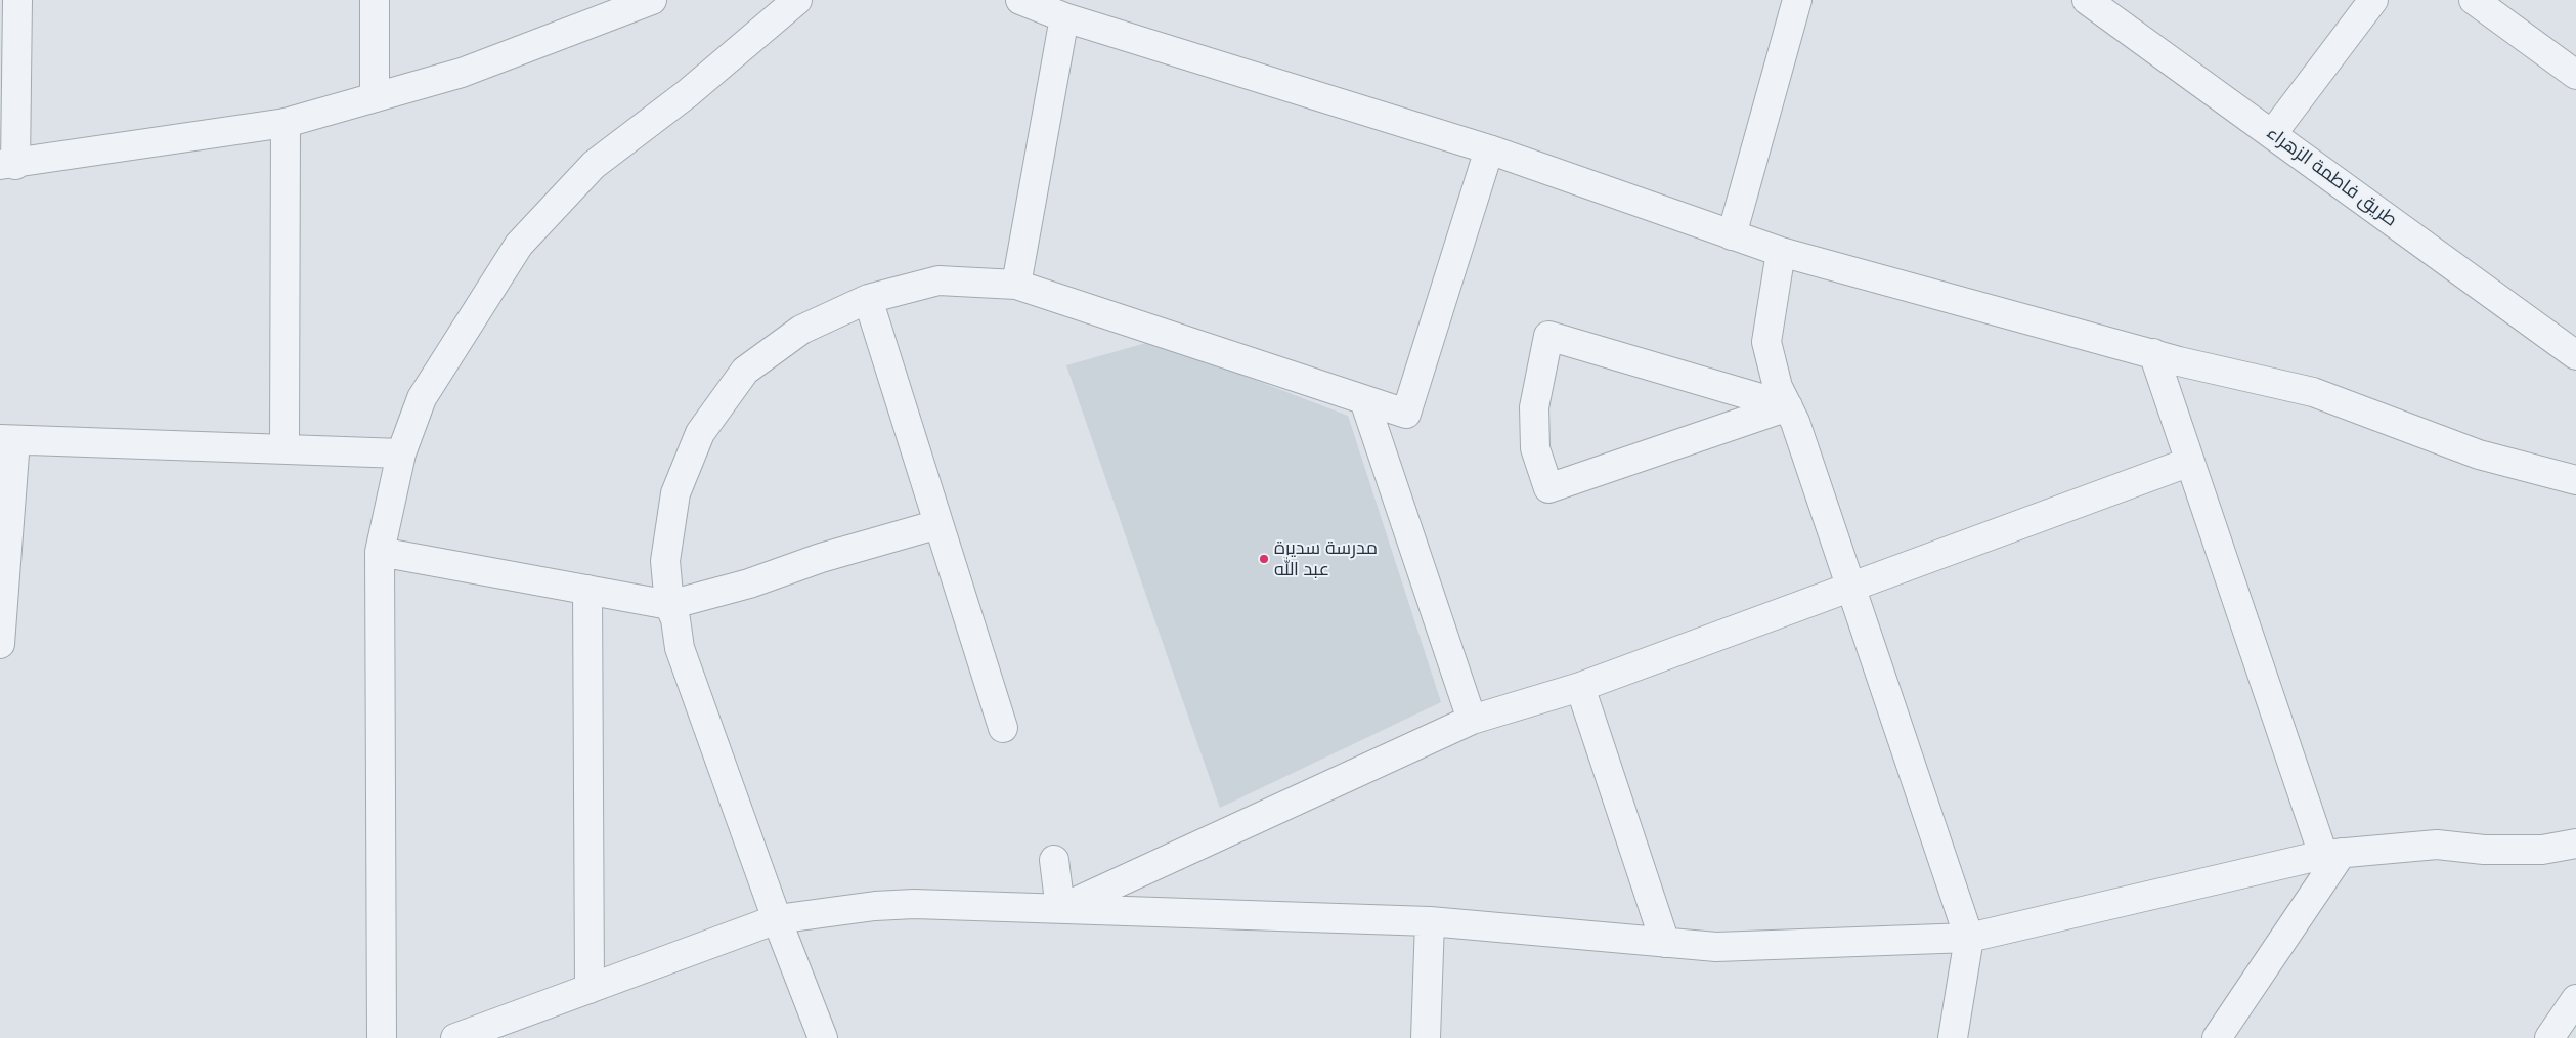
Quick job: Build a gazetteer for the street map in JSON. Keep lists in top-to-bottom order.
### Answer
{
  "streets": {
    "street": ["طريق فاطمة الزهراء"]
  },
  "places": ["مدرسة سديرة عبد الله"]
}
